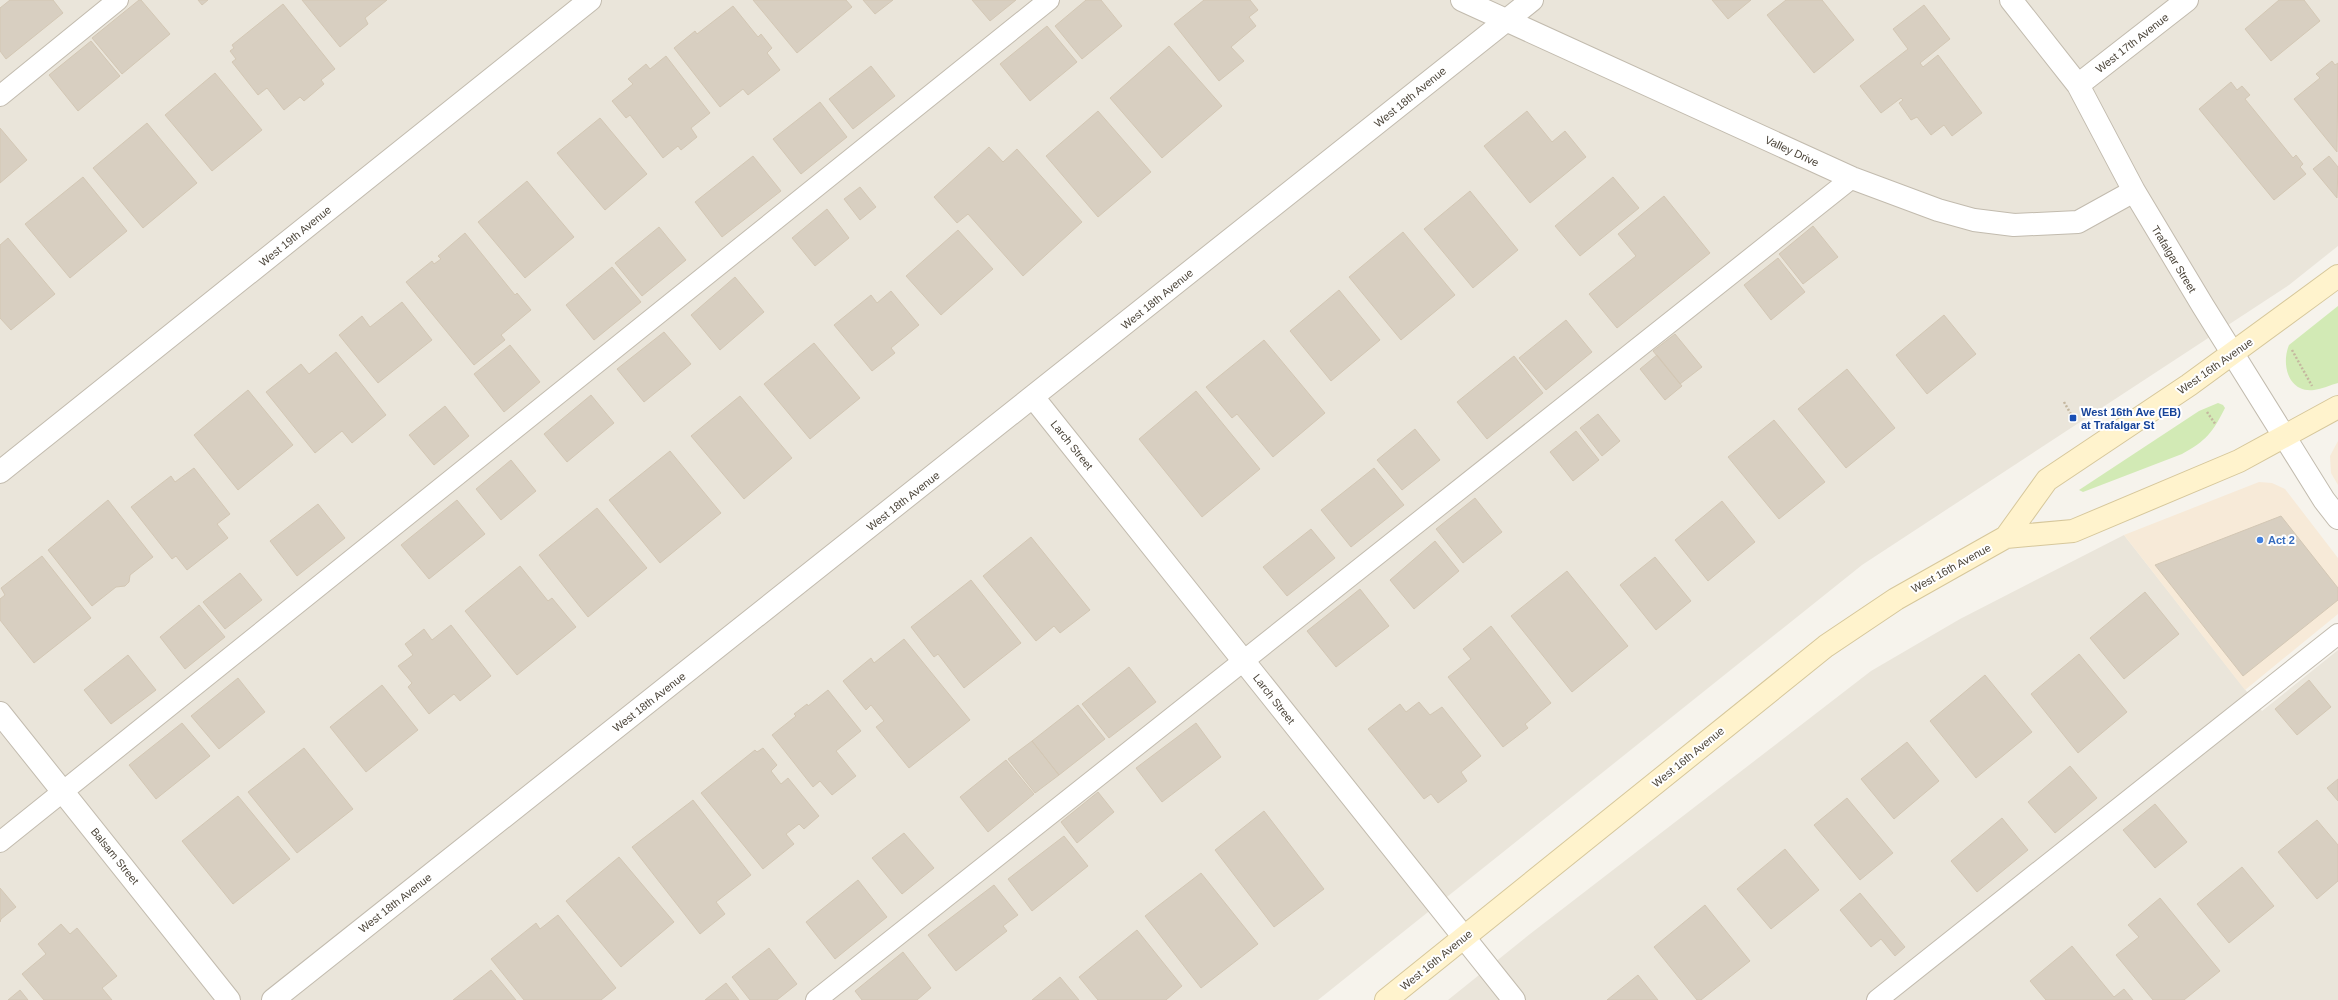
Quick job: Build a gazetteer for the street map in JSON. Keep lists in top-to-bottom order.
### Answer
{
  "streets": {
    "main road": ["West 16th Avenue"],
    "street": [
      "West 17th Avenue",
      "West 18th Avenue",
      "Valley Drive",
      "West 19th Avenue",
      "Trafalgar Street",
      "Larch Street",
      "Balsam Street"
    ]
  },
  "crossings": [
    ["West 17th Avenue", "Trafalgar Street"],
    ["West 18th Avenue", "Valley Drive"],
    ["West 18th Avenue", "Larch Street"],
    ["Valley Drive", "Trafalgar Street"],
    ["Trafalgar Street", "West 16th Avenue"],
    ["West 16th Avenue", "Larch Street"]
  ],
  "places": {
    "transit": ["West 16th Ave (EB) at Trafalgar St"],
    "other": ["Act 2"]
  }
}
